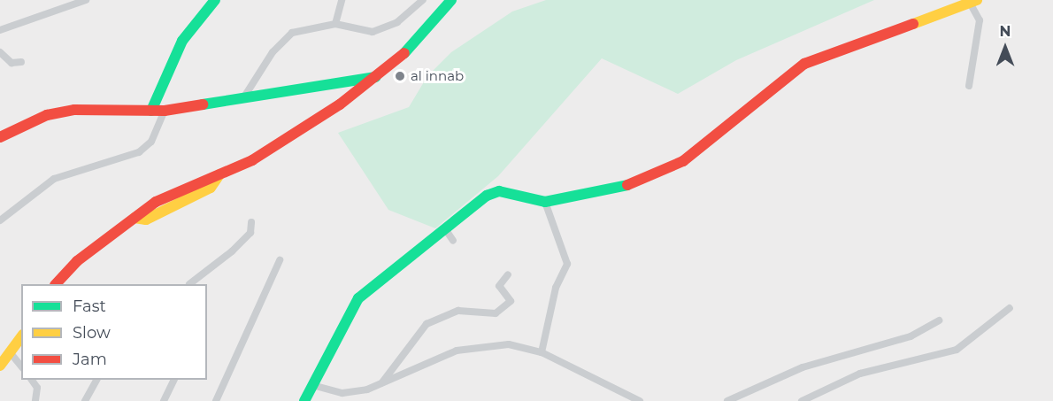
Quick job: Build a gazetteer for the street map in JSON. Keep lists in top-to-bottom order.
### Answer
{
  "places": ["al innab"],
  "legend": ["Fast", "Slow", "Jam"],
  "north": "top"
}
